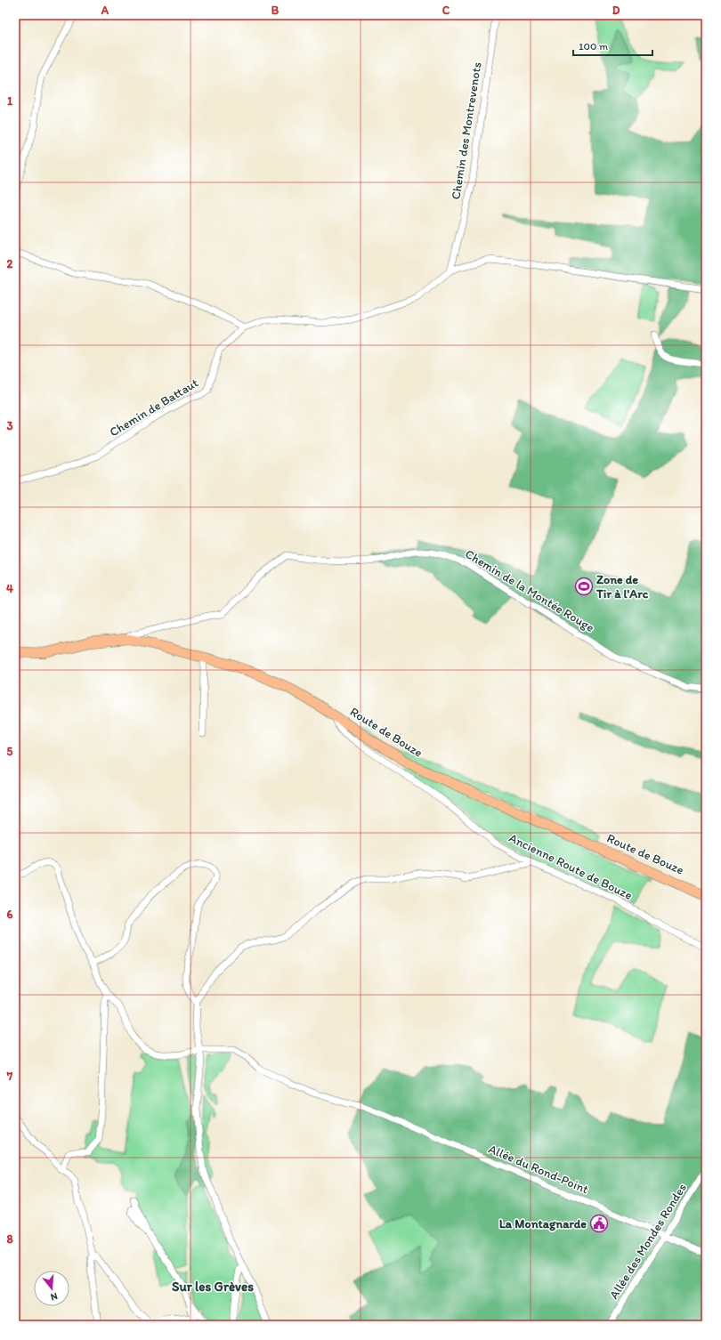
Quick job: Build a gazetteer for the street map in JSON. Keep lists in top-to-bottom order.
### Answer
{
  "streets": {
    "main road": ["Route de Bouze"],
    "street": [
      "Chemin des Montrevenots",
      "Chemin de Battaut",
      "Chemin de la Montée Rouge",
      "Ancienne Route de Bouze",
      "Allée du Rond-Point",
      "Allée des Mondes Rondes"
    ]
  },
  "crossings": [
    ["Chemin des Montrevenots", "Chemin de Battaut"],
    ["Chemin de la Montée Rouge", "Route de Bouze"],
    ["Route de Bouze", "Ancienne Route de Bouze"],
    ["Allée du Rond-Point", "Allée des Mondes Rondes"]
  ],
  "districts": ["Sur les Grèves"],
  "places": {
    "sports": ["Zone de Tir à l'Arc"],
    "public building": ["La Montagnarde"]
  },
  "scale_bar": "100 m",
  "north": "bottom",
  "grid": {
    "columns": [
      "A",
      "B",
      "C",
      "D"
    ],
    "rows": [
      "1",
      "2",
      "3",
      "4",
      "5",
      "6",
      "7",
      "8"
    ]
  }
}
